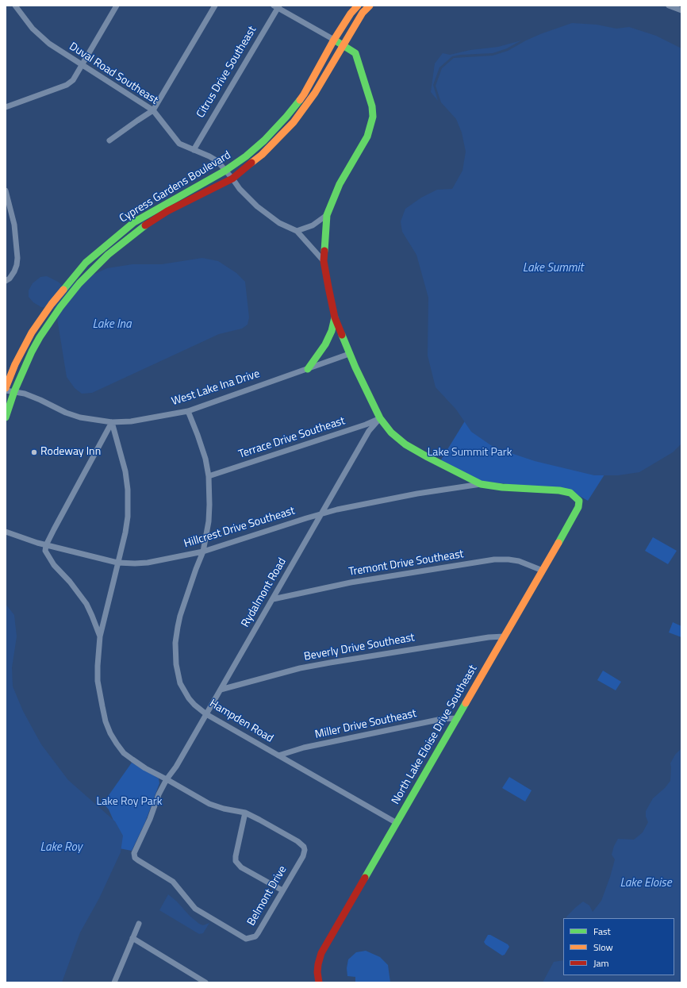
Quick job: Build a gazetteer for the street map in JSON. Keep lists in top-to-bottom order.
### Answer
{
  "streets": {
    "street": [
      "Citrus Drive Southeast",
      "Duval Road Southeast",
      "Cypress Gardens Boulevard",
      "West Lake Ina Drive",
      "Terrace Drive Southeast",
      "Hillcrest Drive Southeast",
      "Tremont Drive Southeast",
      "Rydalmont Road",
      "Beverly Drive Southeast",
      "Hampden Road",
      "Miller Drive Southeast",
      "North Lake Eloise Drive Southeast",
      "Belmont Drive"
    ]
  },
  "crossings": [
    ["Citrus Drive Southeast", "Duval Road Southeast"],
    ["Duval Road Southeast", "Cypress Gardens Boulevard"],
    ["Cypress Gardens Boulevard", "West Lake Ina Drive"],
    ["West Lake Ina Drive", "Hampden Road"],
    ["West Lake Ina Drive", "Belmont Drive"],
    ["Terrace Drive Southeast", "Rydalmont Road"],
    ["Terrace Drive Southeast", "Hampden Road"],
    ["Hillcrest Drive Southeast", "Rydalmont Road"],
    ["Hillcrest Drive Southeast", "Hampden Road"],
    ["Hillcrest Drive Southeast", "North Lake Eloise Drive Southeast"],
    ["Hillcrest Drive Southeast", "Belmont Drive"],
    ["Tremont Drive Southeast", "Rydalmont Road"],
    ["Tremont Drive Southeast", "North Lake Eloise Drive Southeast"],
    ["Rydalmont Road", "Beverly Drive Southeast"],
    ["Rydalmont Road", "Hampden Road"],
    ["Rydalmont Road", "Belmont Drive"],
    ["Beverly Drive Southeast", "North Lake Eloise Drive Southeast"],
    ["Hampden Road", "Miller Drive Southeast"],
    ["Hampden Road", "North Lake Eloise Drive Southeast"],
    ["Miller Drive Southeast", "North Lake Eloise Drive Southeast"]
  ],
  "water": [
    "Lake Summit",
    "Lake Ina",
    "Lake Roy",
    "Lake Eloise"
  ],
  "parks": ["Lake Summit Park", "Lake Roy Park"],
  "places": ["Rodeway Inn"],
  "legend": ["Fast", "Slow", "Jam"]
}
